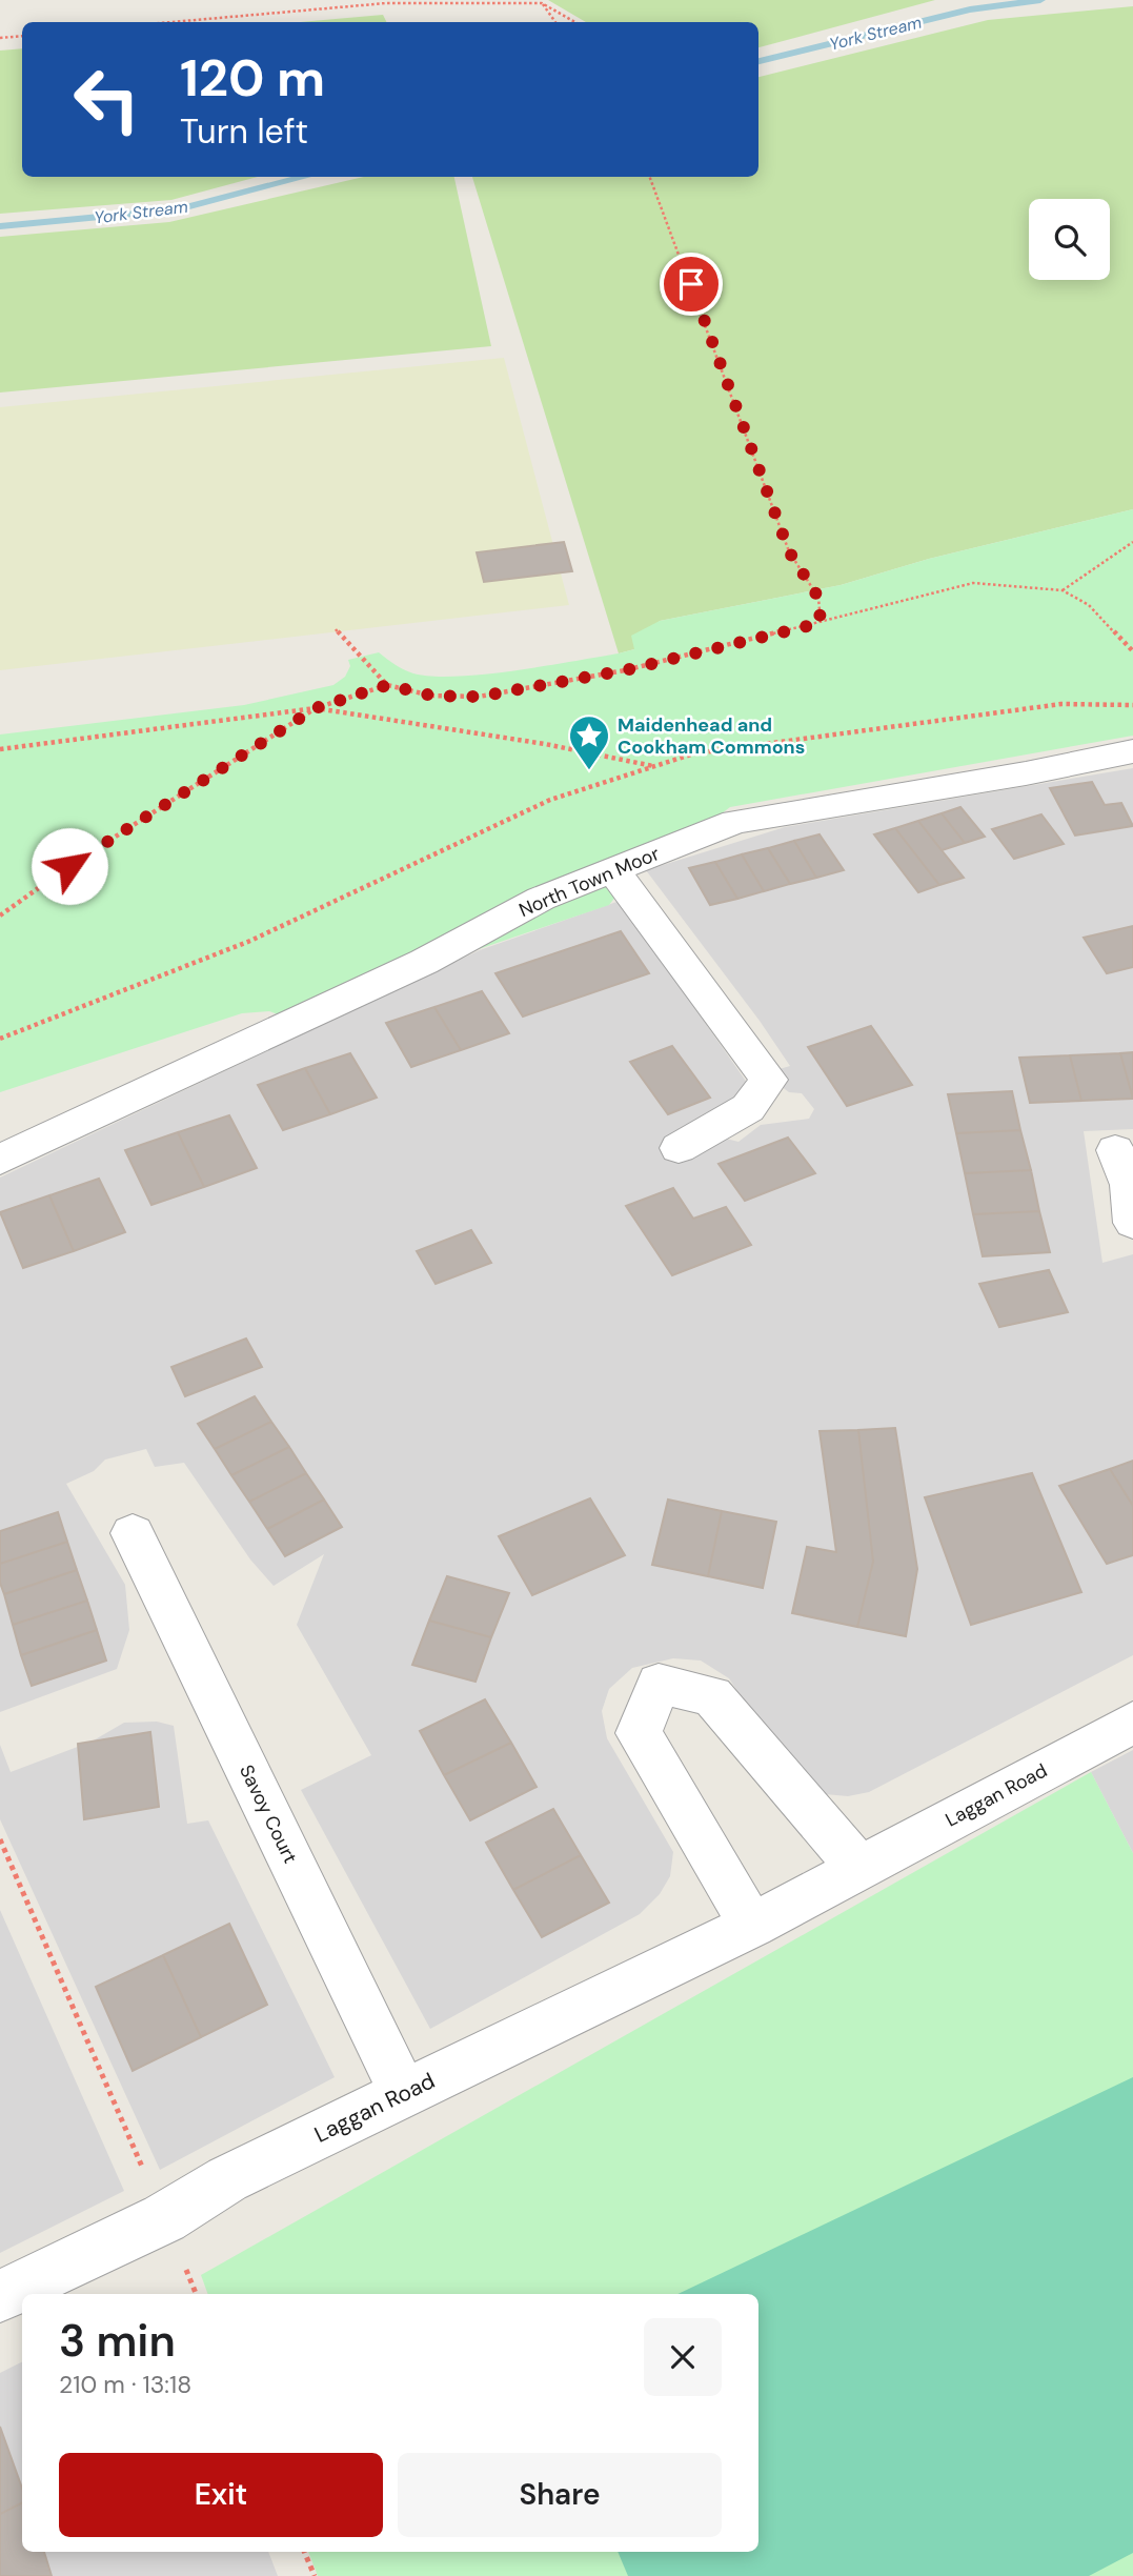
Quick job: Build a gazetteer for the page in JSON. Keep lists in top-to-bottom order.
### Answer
{
  "streets": {
    "street": ["North Town Moor", "Laggan Road", "Savoy Court"]
  },
  "crossings": [
    ["Laggan Road", "Savoy Court"]
  ],
  "water": ["York Stream"],
  "places": {
    "place": ["Maidenhead and Cookham Commons"]
  },
  "page": {
    "turn": ["120 m", "Turn left"],
    "heading": ["3 min", "210 m · 13:18"],
    "buttons": ["Exit", "Share"]
  }
}
